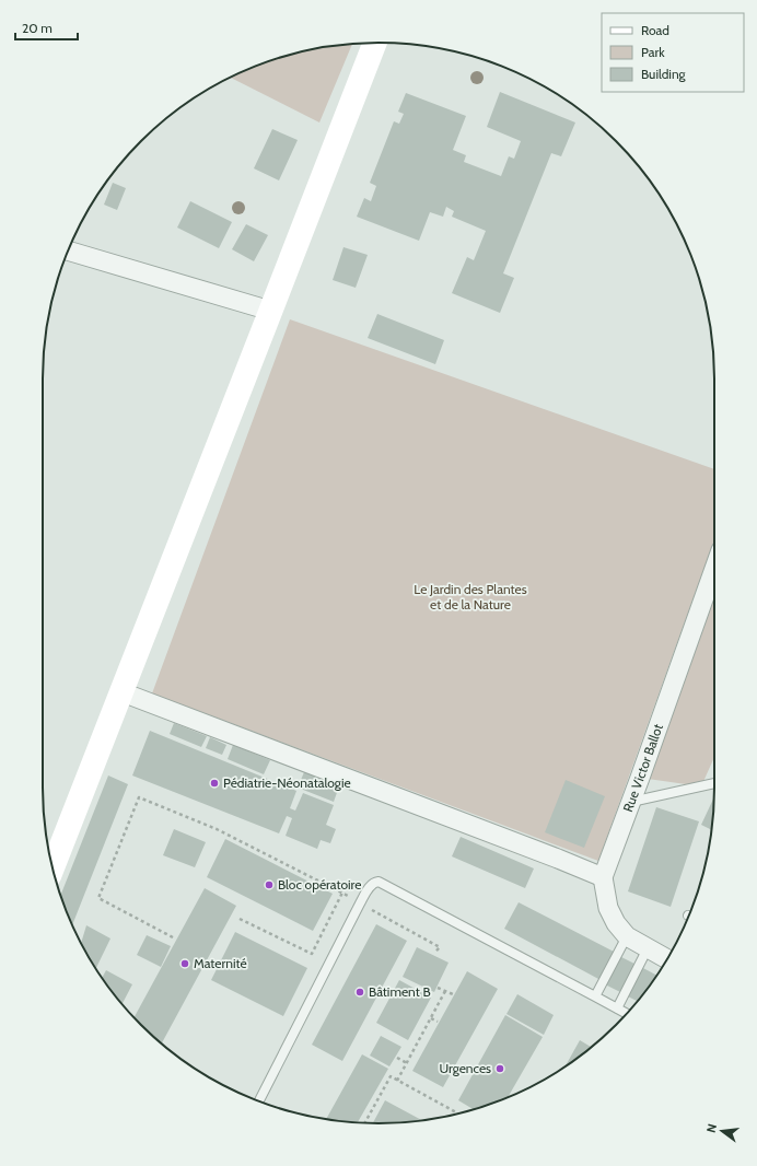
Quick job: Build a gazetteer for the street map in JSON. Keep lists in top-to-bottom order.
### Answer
{
  "streets": {
    "street": ["Rue Victor Ballot"]
  },
  "parks": ["Le Jardin des Plantes et de la Nature"],
  "places": [
    "Pédiatrie-Néonatalogie",
    "Bloc opératoire",
    "Maternité",
    "Bâtiment B",
    "Urgences"
  ],
  "legend": ["Road", "Park", "Building"],
  "scale_bar": "20 m",
  "north": "left"
}
